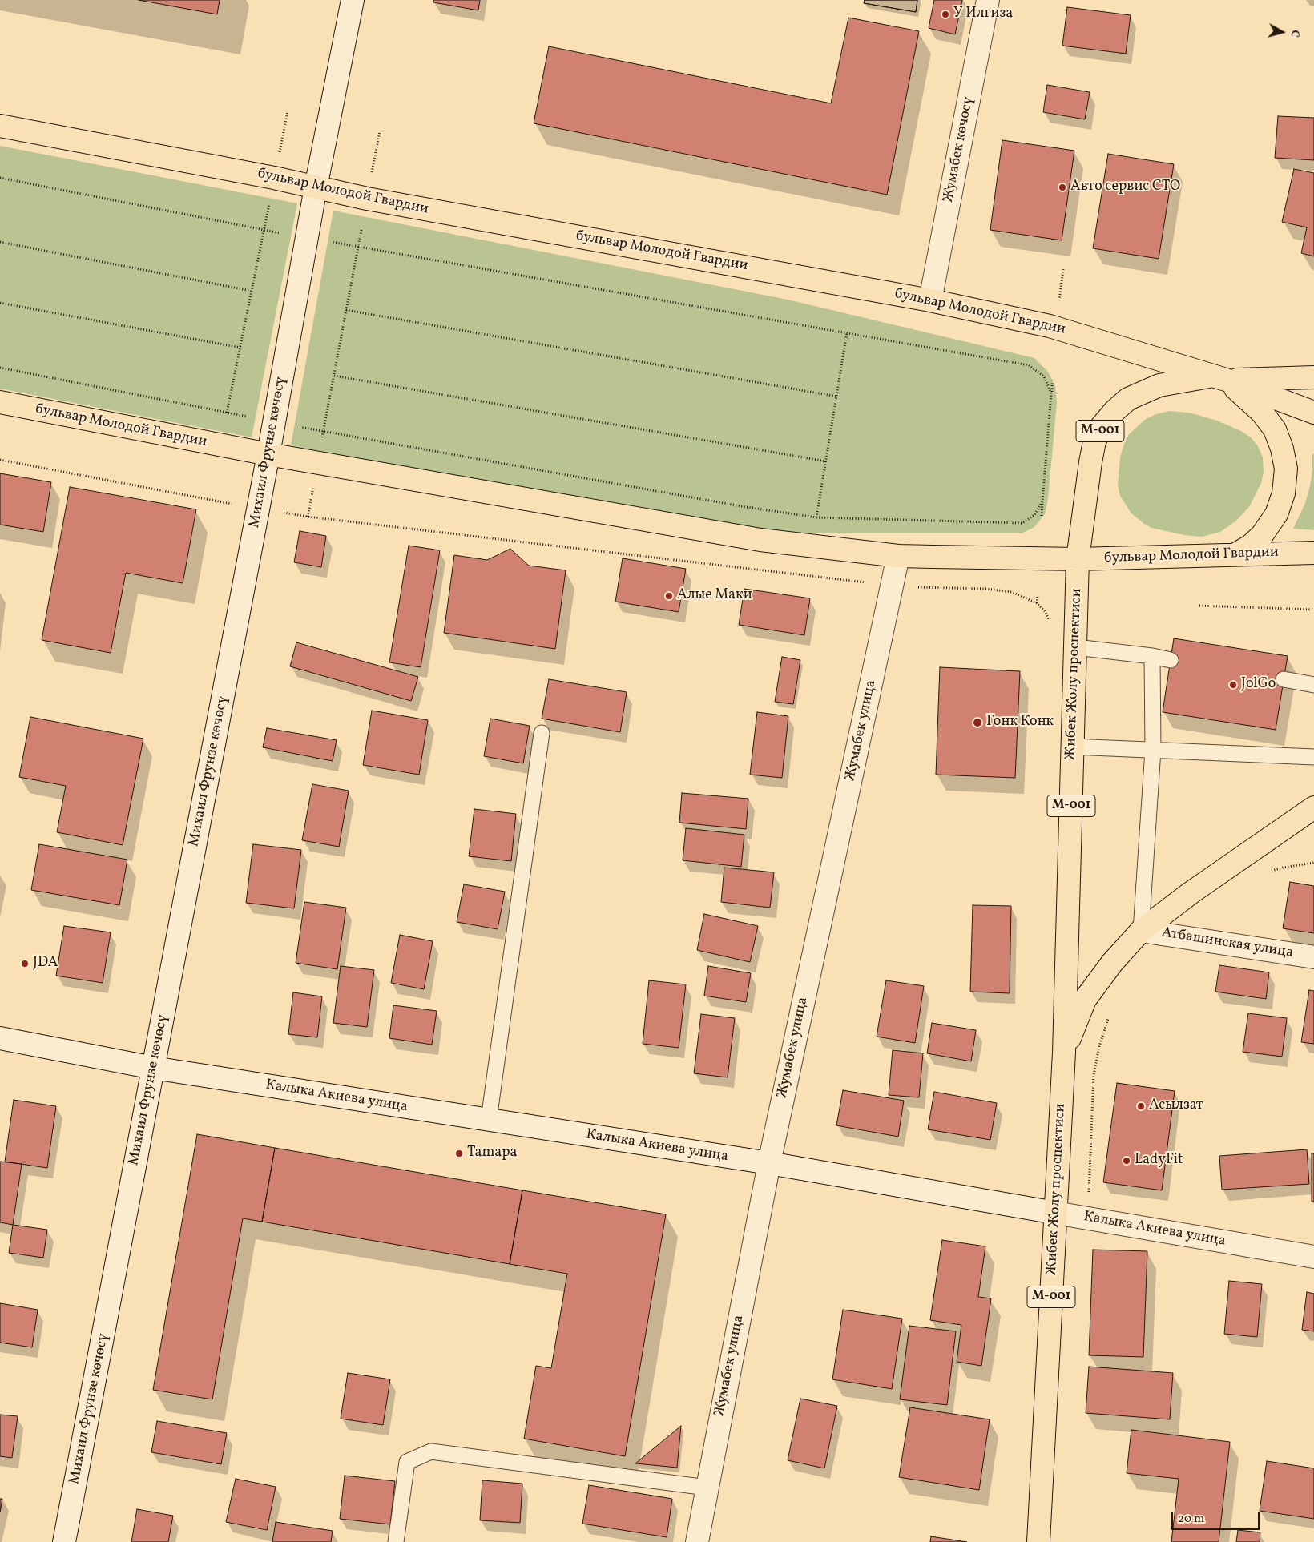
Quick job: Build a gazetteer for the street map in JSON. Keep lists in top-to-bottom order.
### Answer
{
  "streets": {
    "main road": ["бульвар Молодой Гвардии", "М-001", "Жибек Жолу проспектиси"],
    "street": [
      "Жумабек көчөсү",
      "Михаил Фрунзе көчөсү",
      "Жумабек улица",
      "Атбашинская улица",
      "Калыка Акиева улица"
    ]
  },
  "crossings": [
    ["Жумабек көчөсү", "бульвар Молодой Гвардии"],
    ["бульвар Молодой Гвардии", "М-001"],
    ["бульвар Молодой Гвардии", "Михаил Фрунзе көчөсү"],
    ["бульвар Молодой Гвардии", "Жибек Жолу проспектиси"],
    ["бульвар Молодой Гвардии", "Жумабек улица"],
    ["М-001", "Жибек Жолу проспектиси"],
    ["Михаил Фрунзе көчөсү", "Калыка Акиева улица"],
    ["Жибек Жолу проспектиси", "Атбашинская улица"],
    ["Жибек Жолу проспектиси", "Калыка Акиева улица"],
    ["Жумабек улица", "Калыка Акиева улица"]
  ],
  "places": [
    "У Илгиза",
    "Авто сервис СТО",
    "Алые Маки",
    "JolGo",
    "Гонк Конк",
    "JDA",
    "Асылзат",
    "Tamaра",
    "LadyFit"
  ],
  "scale_bar": "20 m",
  "north": "right"
}
